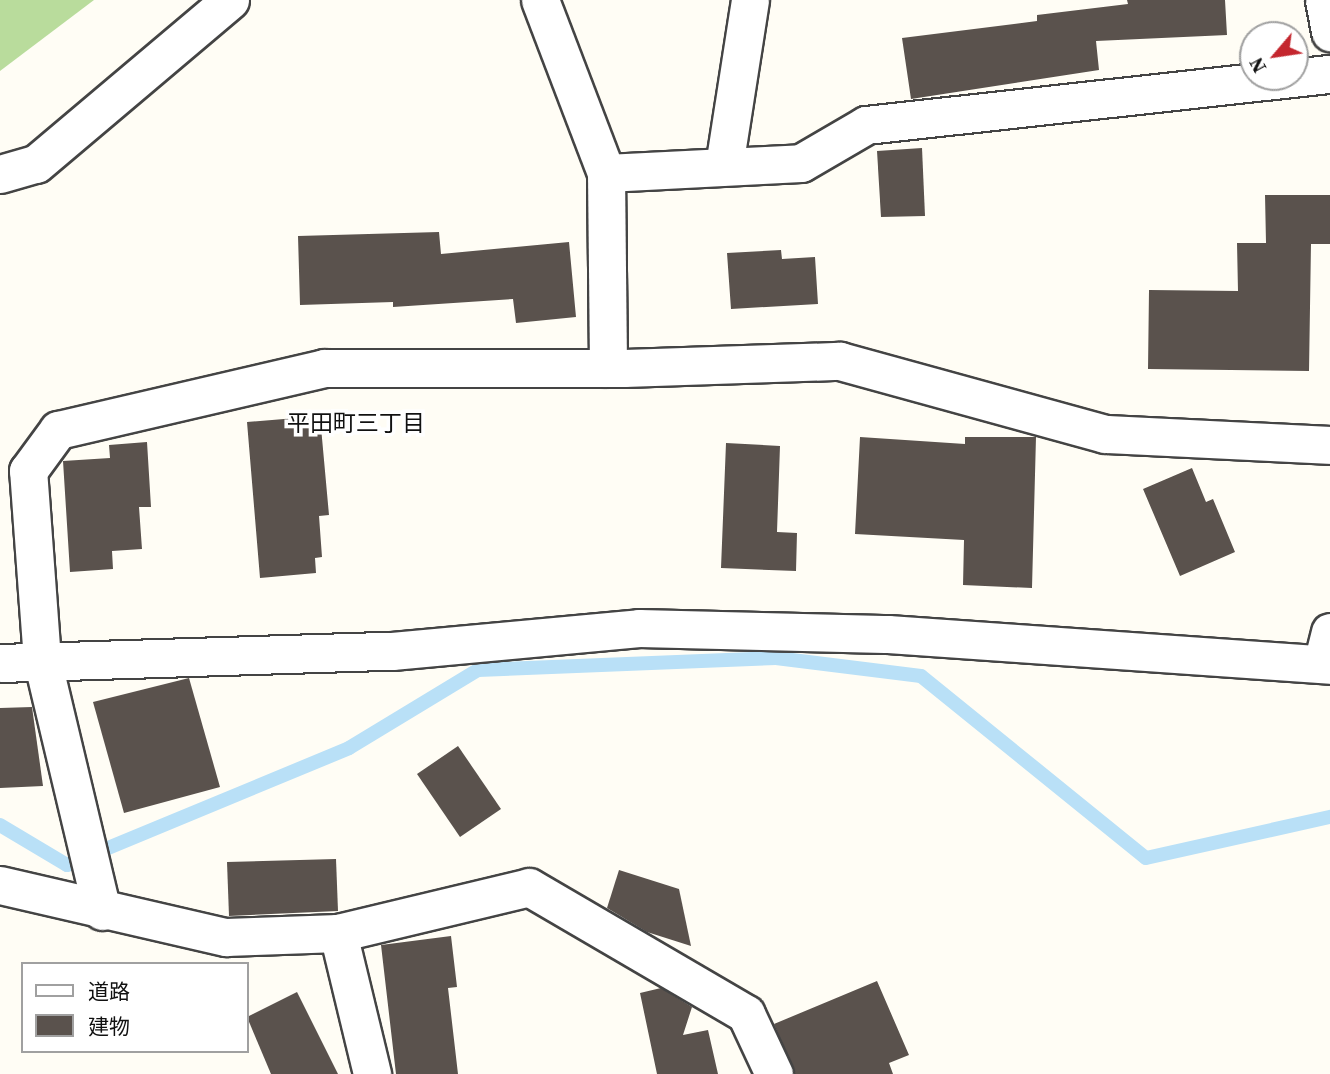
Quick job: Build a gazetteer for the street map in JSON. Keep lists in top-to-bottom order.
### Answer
{
  "districts": ["平田町三丁目"],
  "legend": ["道路", "建物"],
  "north": "bottom left"
}
